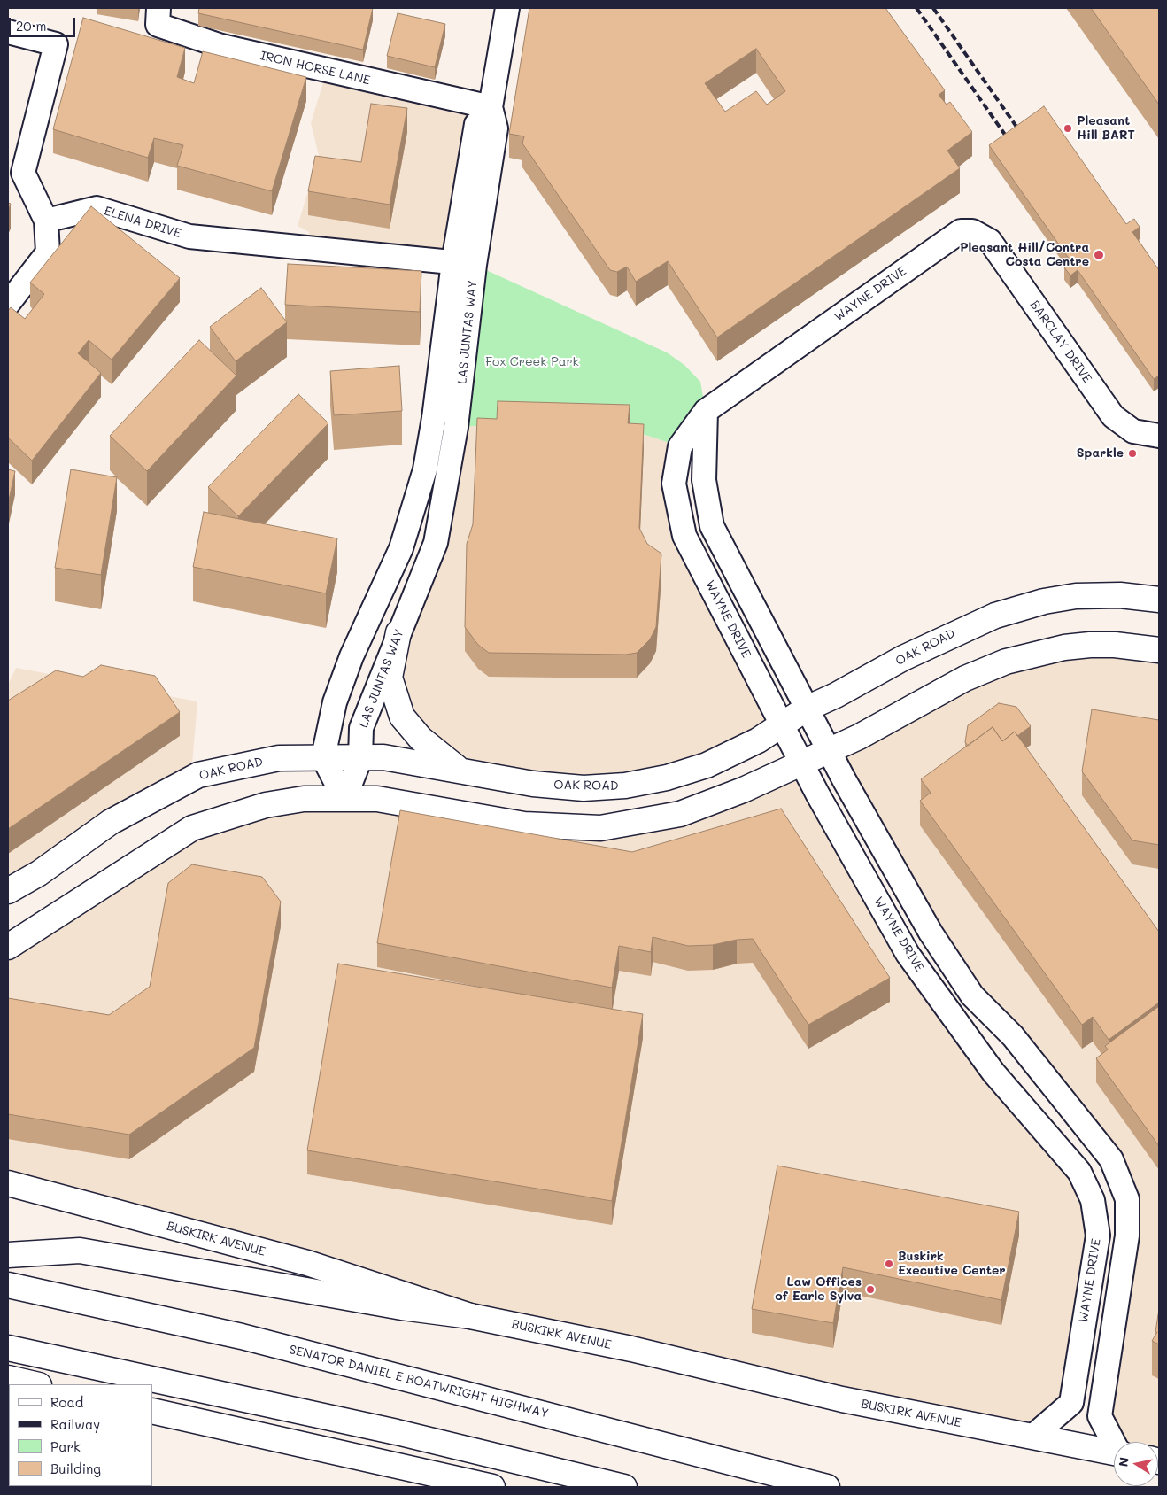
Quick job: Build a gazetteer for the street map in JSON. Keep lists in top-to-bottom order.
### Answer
{
  "streets": {
    "main road": ["OAK ROAD", "BUSKIRK AVENUE", "SENATOR DANIEL E BOATWRIGHT HIGHWAY"],
    "street": [
      "IRON HORSE LANE",
      "ELENA DRIVE",
      "WAYNE DRIVE",
      "LAS JUNTAS WAY",
      "BARCLAY DRIVE"
    ]
  },
  "crossings": [
    ["IRON HORSE LANE", "LAS JUNTAS WAY"],
    ["ELENA DRIVE", "LAS JUNTAS WAY"],
    ["WAYNE DRIVE", "BARCLAY DRIVE"],
    ["WAYNE DRIVE", "OAK ROAD"],
    ["WAYNE DRIVE", "BUSKIRK AVENUE"],
    ["LAS JUNTAS WAY", "OAK ROAD"]
  ],
  "parks": ["Fox Creek Park"],
  "places": [
    "Pleasant Hill BART",
    "Pleasant Hill/Contra Costa Centre",
    "Sparkle",
    "Buskirk Executive Center",
    "Law Offices of Earle Sylva"
  ],
  "legend": [
    "Road",
    "Railway",
    "Park",
    "Building"
  ],
  "scale_bar": "20 m",
  "north": "left"
}
